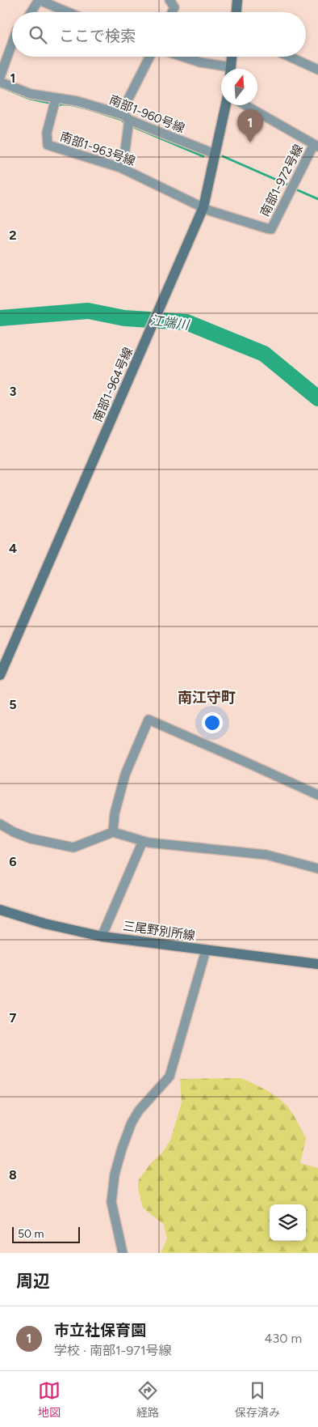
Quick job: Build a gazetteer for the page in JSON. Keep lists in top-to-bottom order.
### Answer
{
  "streets": {
    "street": [
      "南部1-960号線",
      "南部1-963号線",
      "南部1-972号線",
      "南部1-964号線",
      "三尾野別所線"
    ]
  },
  "crossings": [
    ["南部1-960号線", "南部1-963号線"],
    ["南部1-960号線", "南部1-964号線"],
    ["南部1-963号線", "南部1-972号線"],
    ["南部1-963号線", "南部1-964号線"],
    ["南部1-972号線", "南部1-964号線"]
  ],
  "districts": ["南江守町"],
  "water": ["江端川"],
  "scale_bar": "50 m",
  "north": "top",
  "page": {
    "search": "ここで検索",
    "pins": "1",
    "scale": "50 m",
    "heading": "周辺",
    "list": [
      {
        "mark": "1",
        "name": "市立社保育園",
        "note": "学校 · 南部1-971号線",
        "value": "430 m"
      }
    ],
    "nav": ["地図", "経路", "保存済み"]
  },
  "grid": {
    "rows": [
      "1",
      "2",
      "3",
      "4",
      "5",
      "6",
      "7",
      "8"
    ]
  }
}
